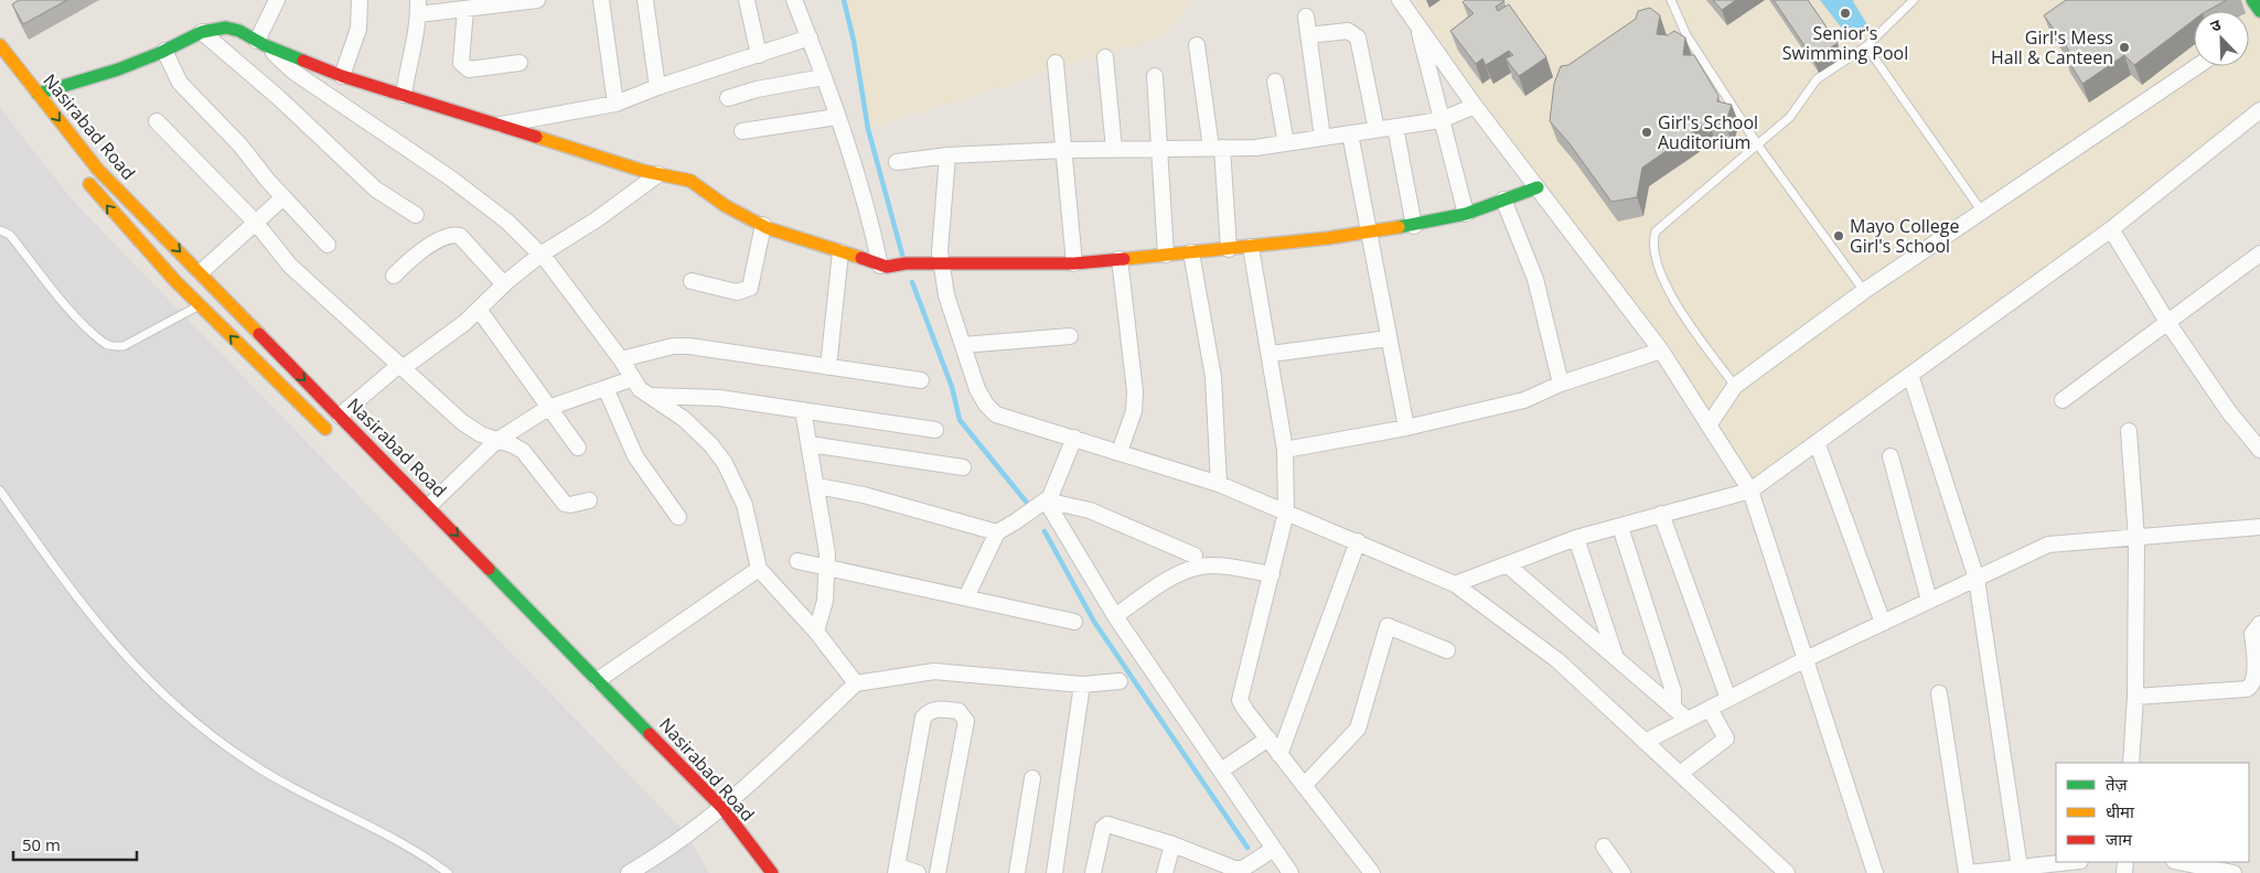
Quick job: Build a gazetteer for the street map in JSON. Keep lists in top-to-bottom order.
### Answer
{
  "streets": {
    "main road": ["Nasirabad Road"]
  },
  "places": [
    "Senior's Swimming Pool",
    "Girl's Mess Hall & Canteen",
    "Girl's School Auditorium",
    "Mayo College Girl's School"
  ],
  "legend": ["तेज़", "धीमा", "जाम"],
  "scale_bar": "50 m",
  "north": "top left"
}
